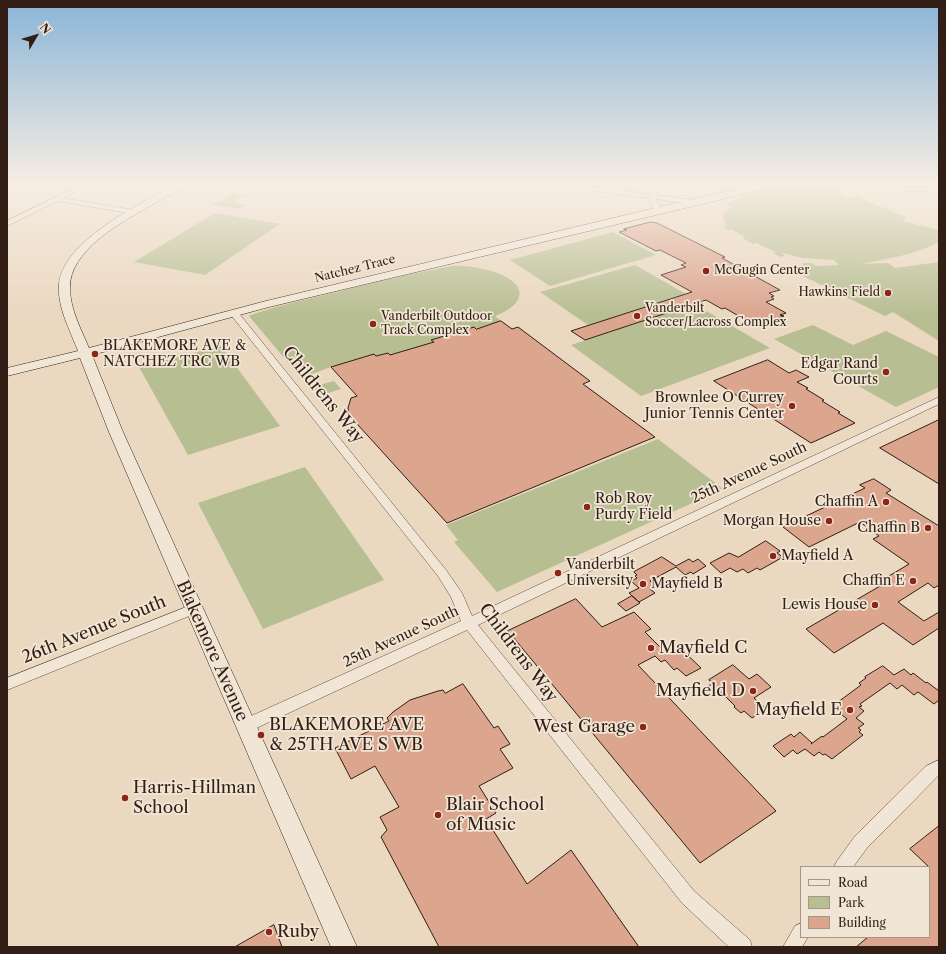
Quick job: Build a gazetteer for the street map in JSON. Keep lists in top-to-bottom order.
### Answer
{
  "streets": {
    "main road": ["Natchez Trace", "Blakemore Avenue"],
    "street": ["Childrens Way", "25th Avenue South", "26th Avenue South"]
  },
  "crossings": [
    ["Natchez Trace", "Childrens Way"],
    ["Natchez Trace", "Blakemore Avenue"],
    ["Childrens Way", "25th Avenue South"],
    ["25th Avenue South", "Blakemore Avenue"],
    ["26th Avenue South", "Blakemore Avenue"]
  ],
  "places": [
    "McGugin Center",
    "Hawkins Field",
    "Vanderbilt Soccer/Lacross Complex",
    "Vanderbilt Outdoor Track Complex",
    "BLAKEMORE AVE & NATCHEZ TRC WB",
    "Edgar Rand Courts",
    "Brownlee O Currey Junior Tennis Center",
    "Chaffin A",
    "Rob Roy Purdy Field",
    "Morgan House",
    "Chaffin B",
    "Mayfield A",
    "Vanderbilt University",
    "Chaffin E",
    "Mayfield B",
    "Lewis House",
    "Mayfield C",
    "Mayfield D",
    "Mayfield E",
    "West Garage",
    "BLAKEMORE AVE & 25TH AVE S WB",
    "Harris-Hillman School",
    "Blair School of Music",
    "Ruby"
  ],
  "legend": ["Road", "Park", "Building"],
  "north": "top right"
}
